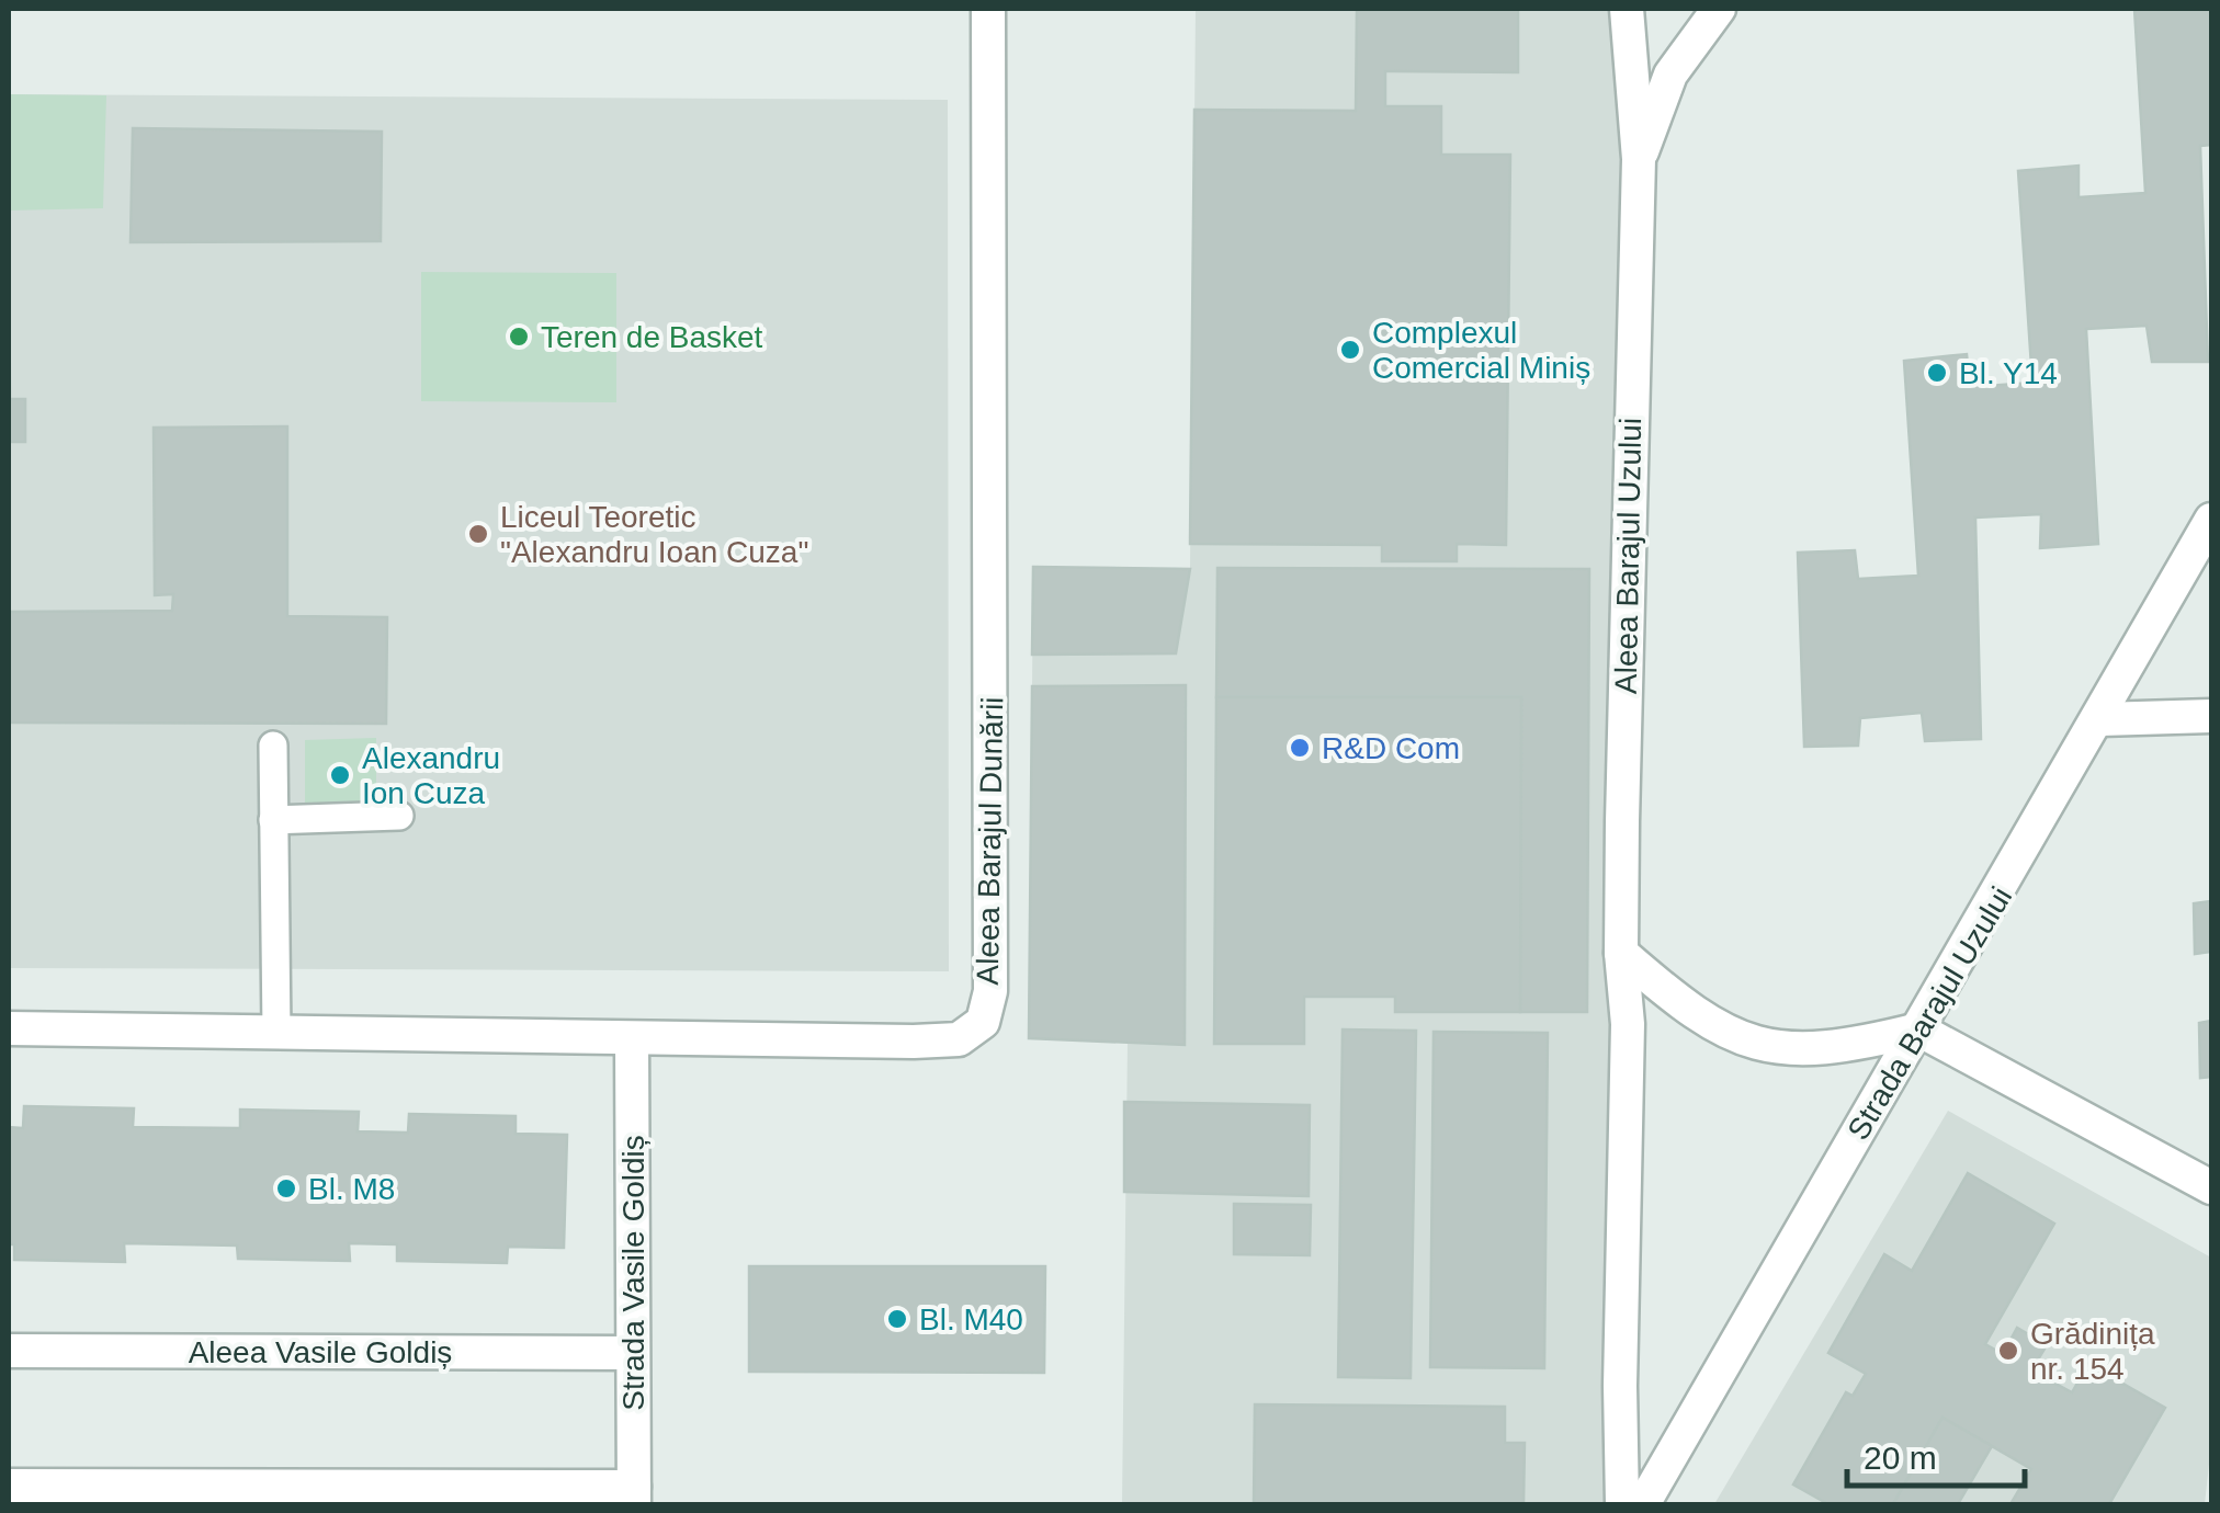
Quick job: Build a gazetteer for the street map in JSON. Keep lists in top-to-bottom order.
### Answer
{
  "streets": {
    "street": [
      "Aleea Barajul Uzului",
      "Aleea Barajul Dunării",
      "Strada Barajul Uzului",
      "Strada Vasile Goldiș",
      "Aleea Vasile Goldiș"
    ]
  },
  "crossings": [
    ["Aleea Barajul Dunării", "Strada Vasile Goldiș"],
    ["Strada Vasile Goldiș", "Aleea Vasile Goldiș"]
  ],
  "places": [
    "Teren de Basket",
    "Complexul Comercial Miniș",
    "Bl. Y14",
    "Liceul Teoretic \"Alexandru Ioan Cuza\"",
    "R&D Com",
    "Alexandru Ion Cuza",
    "Bl. M8",
    "Bl. M40",
    "Grădinița nr. 154"
  ],
  "scale_bar": "20 m"
}
